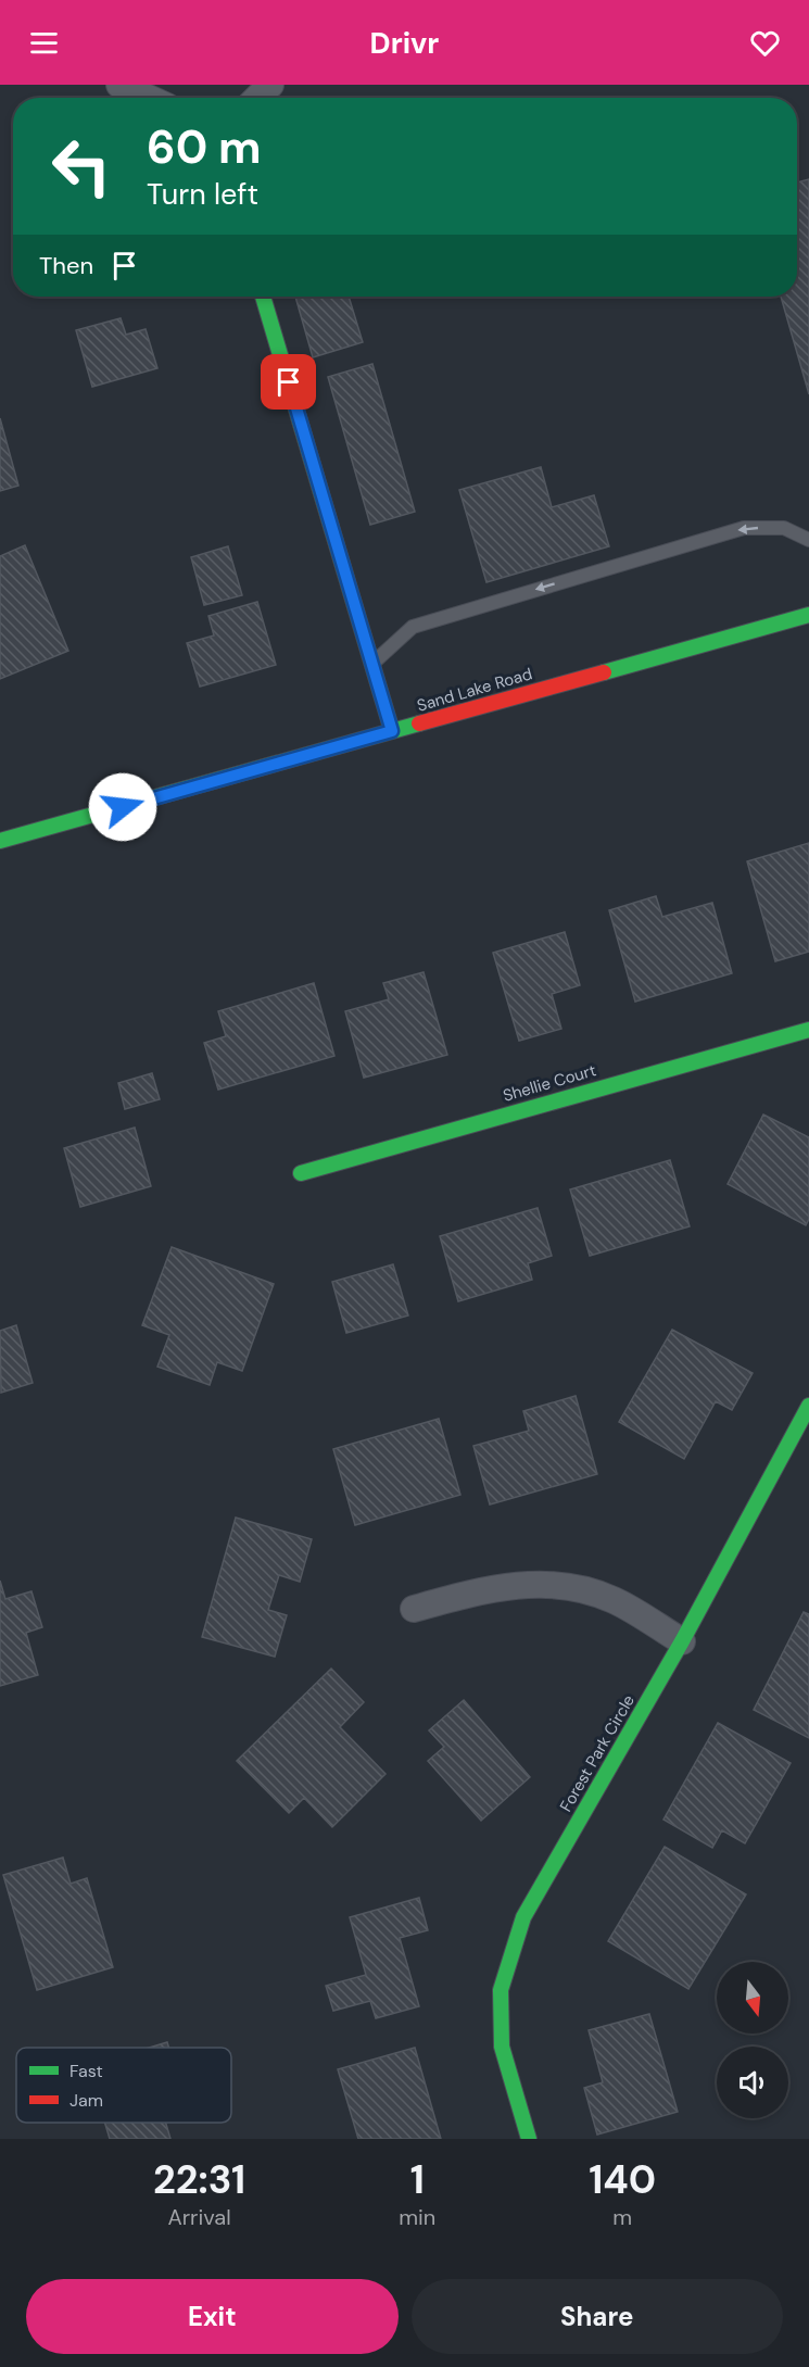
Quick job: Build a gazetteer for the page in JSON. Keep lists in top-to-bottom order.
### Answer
{
  "streets": {
    "street": ["Sand Lake Road", "Shellie Court", "Forest Park Circle"]
  },
  "legend": ["Fast", "Jam"],
  "north": "bottom",
  "page": {
    "header": "Drivr",
    "turn": ["60 m", "Turn left"],
    "then": "Then",
    "eta": [
      "22:31",
      "Arrival",
      "1",
      "min",
      "140",
      "m"
    ],
    "buttons": ["Exit", "Share"]
  }
}
